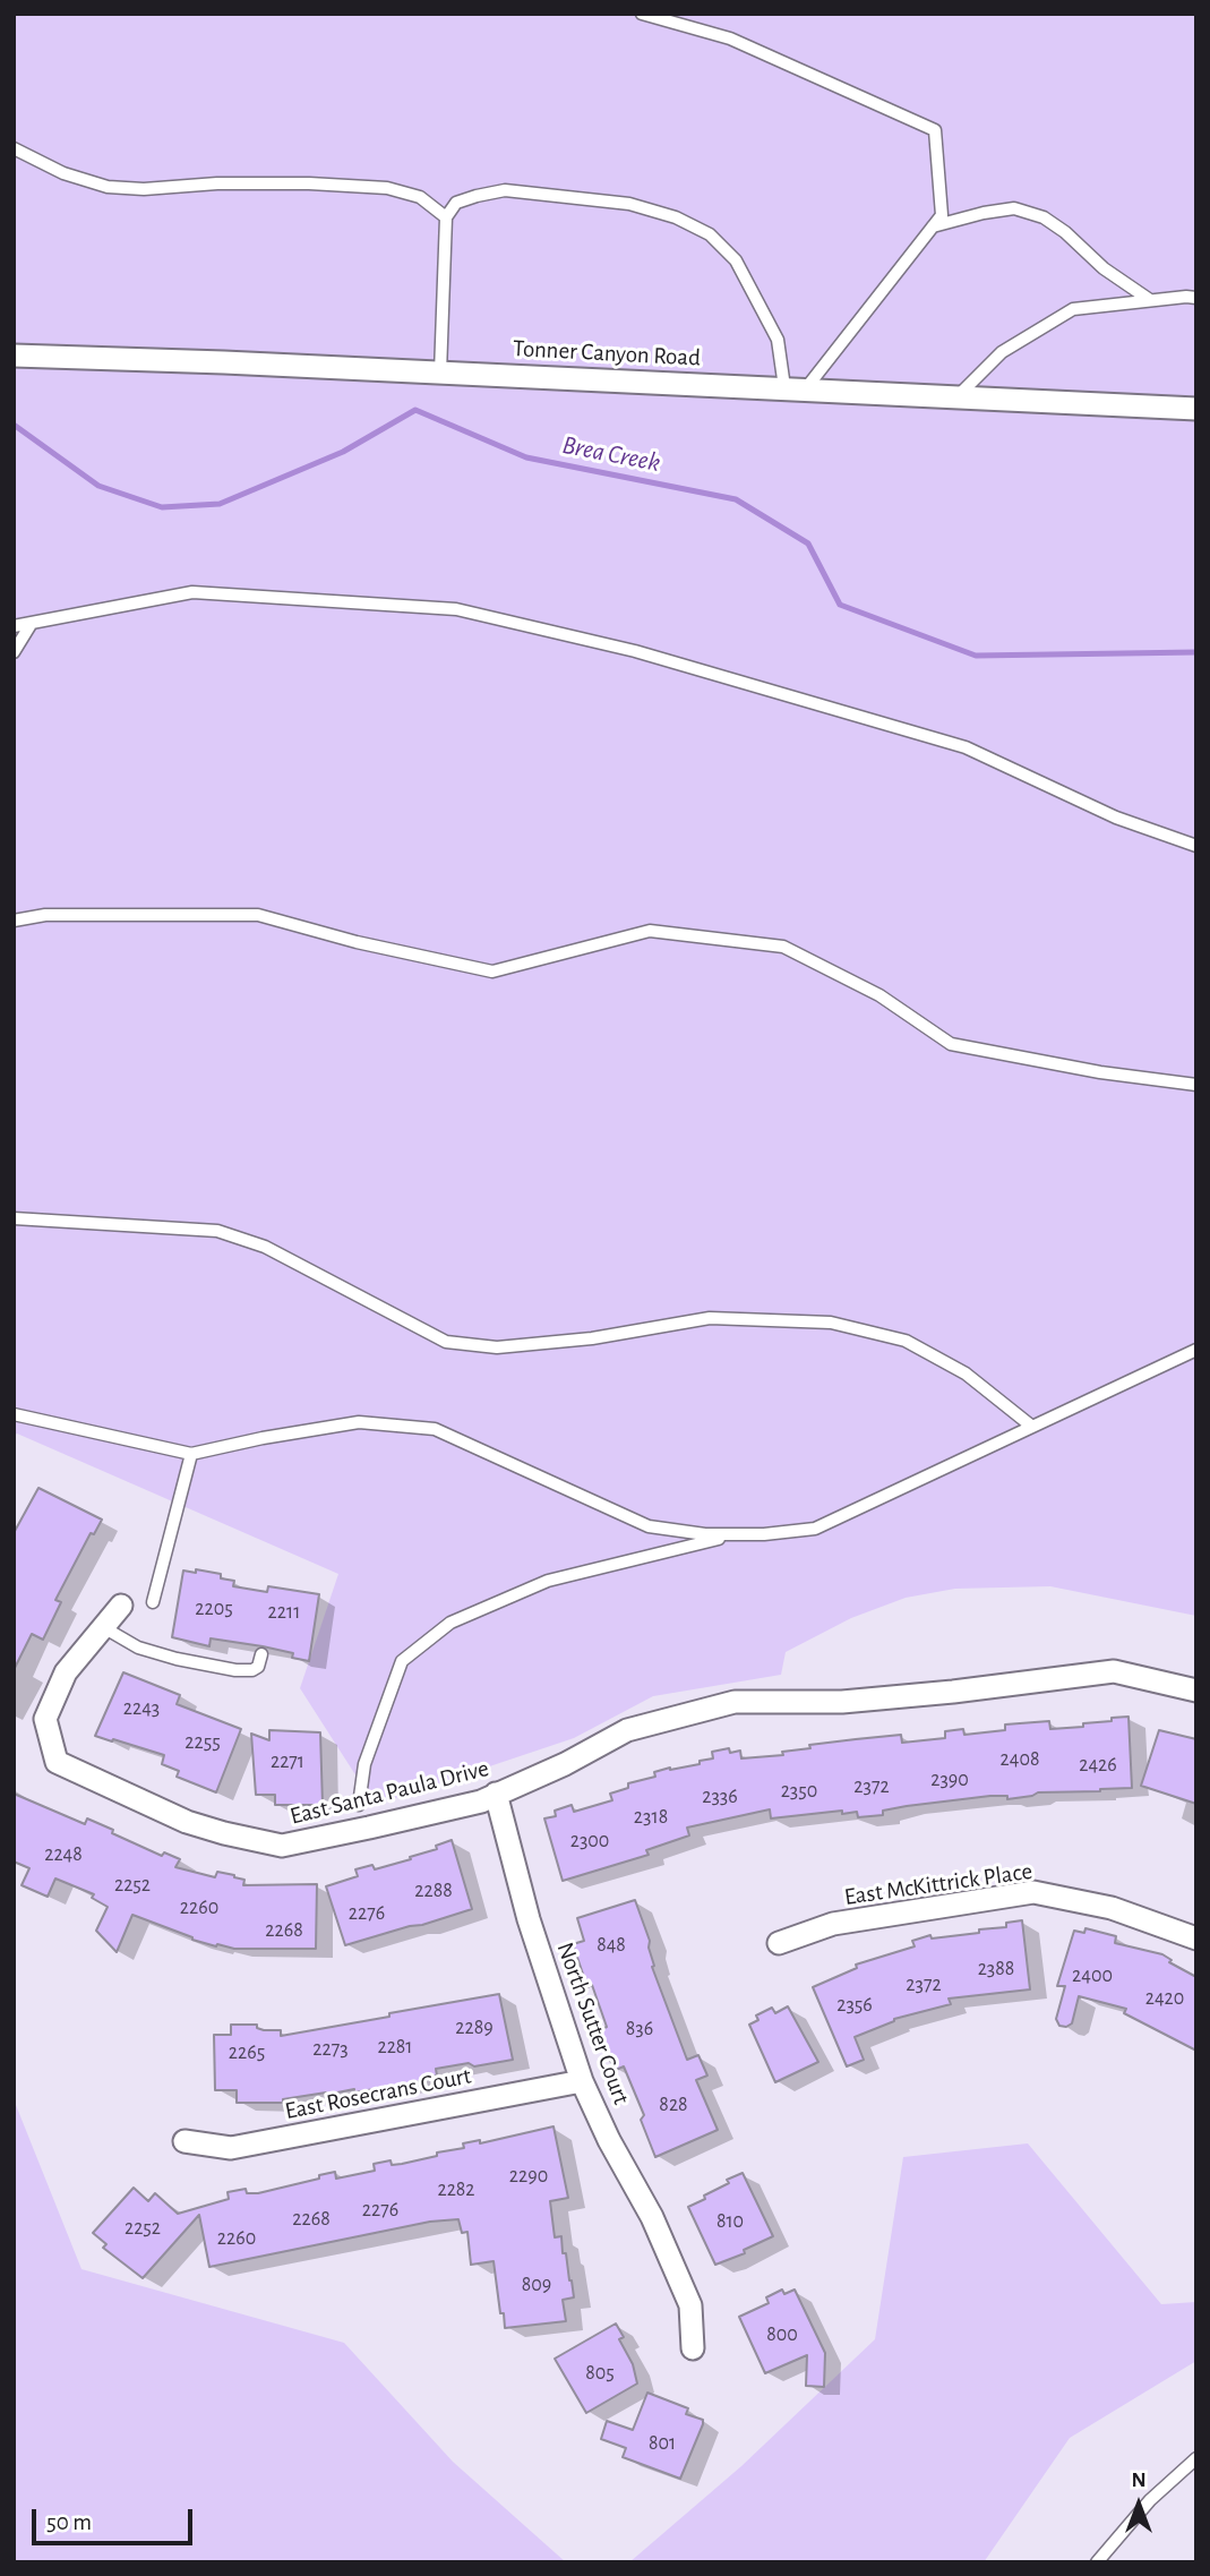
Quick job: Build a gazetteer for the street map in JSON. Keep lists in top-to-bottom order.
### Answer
{
  "streets": {
    "street": [
      "Tonner Canyon Road",
      "East Santa Paula Drive",
      "East McKittrick Place",
      "North Sutter Court",
      "East Rosecrans Court"
    ]
  },
  "crossings": [
    ["East Santa Paula Drive", "North Sutter Court"],
    ["North Sutter Court", "East Rosecrans Court"]
  ],
  "water": ["Brea Creek"],
  "house_numbers": [
    "2205",
    "2211",
    "2243",
    "2255",
    "2408",
    "2271",
    "2426",
    "2390",
    "2372",
    "2350",
    "2336",
    "2318",
    "2300",
    "2248",
    "2252",
    "2288",
    "2260",
    "2276",
    "2268",
    "848",
    "2388",
    "2400",
    "2372",
    "2420",
    "2356",
    "2289",
    "836",
    "2281",
    "2273",
    "2265",
    "828",
    "2290",
    "2282",
    "2276",
    "2268",
    "810",
    "2252",
    "2260",
    "809",
    "800",
    "805",
    "801"
  ],
  "scale_bar": "50 m",
  "north": "top"
}
